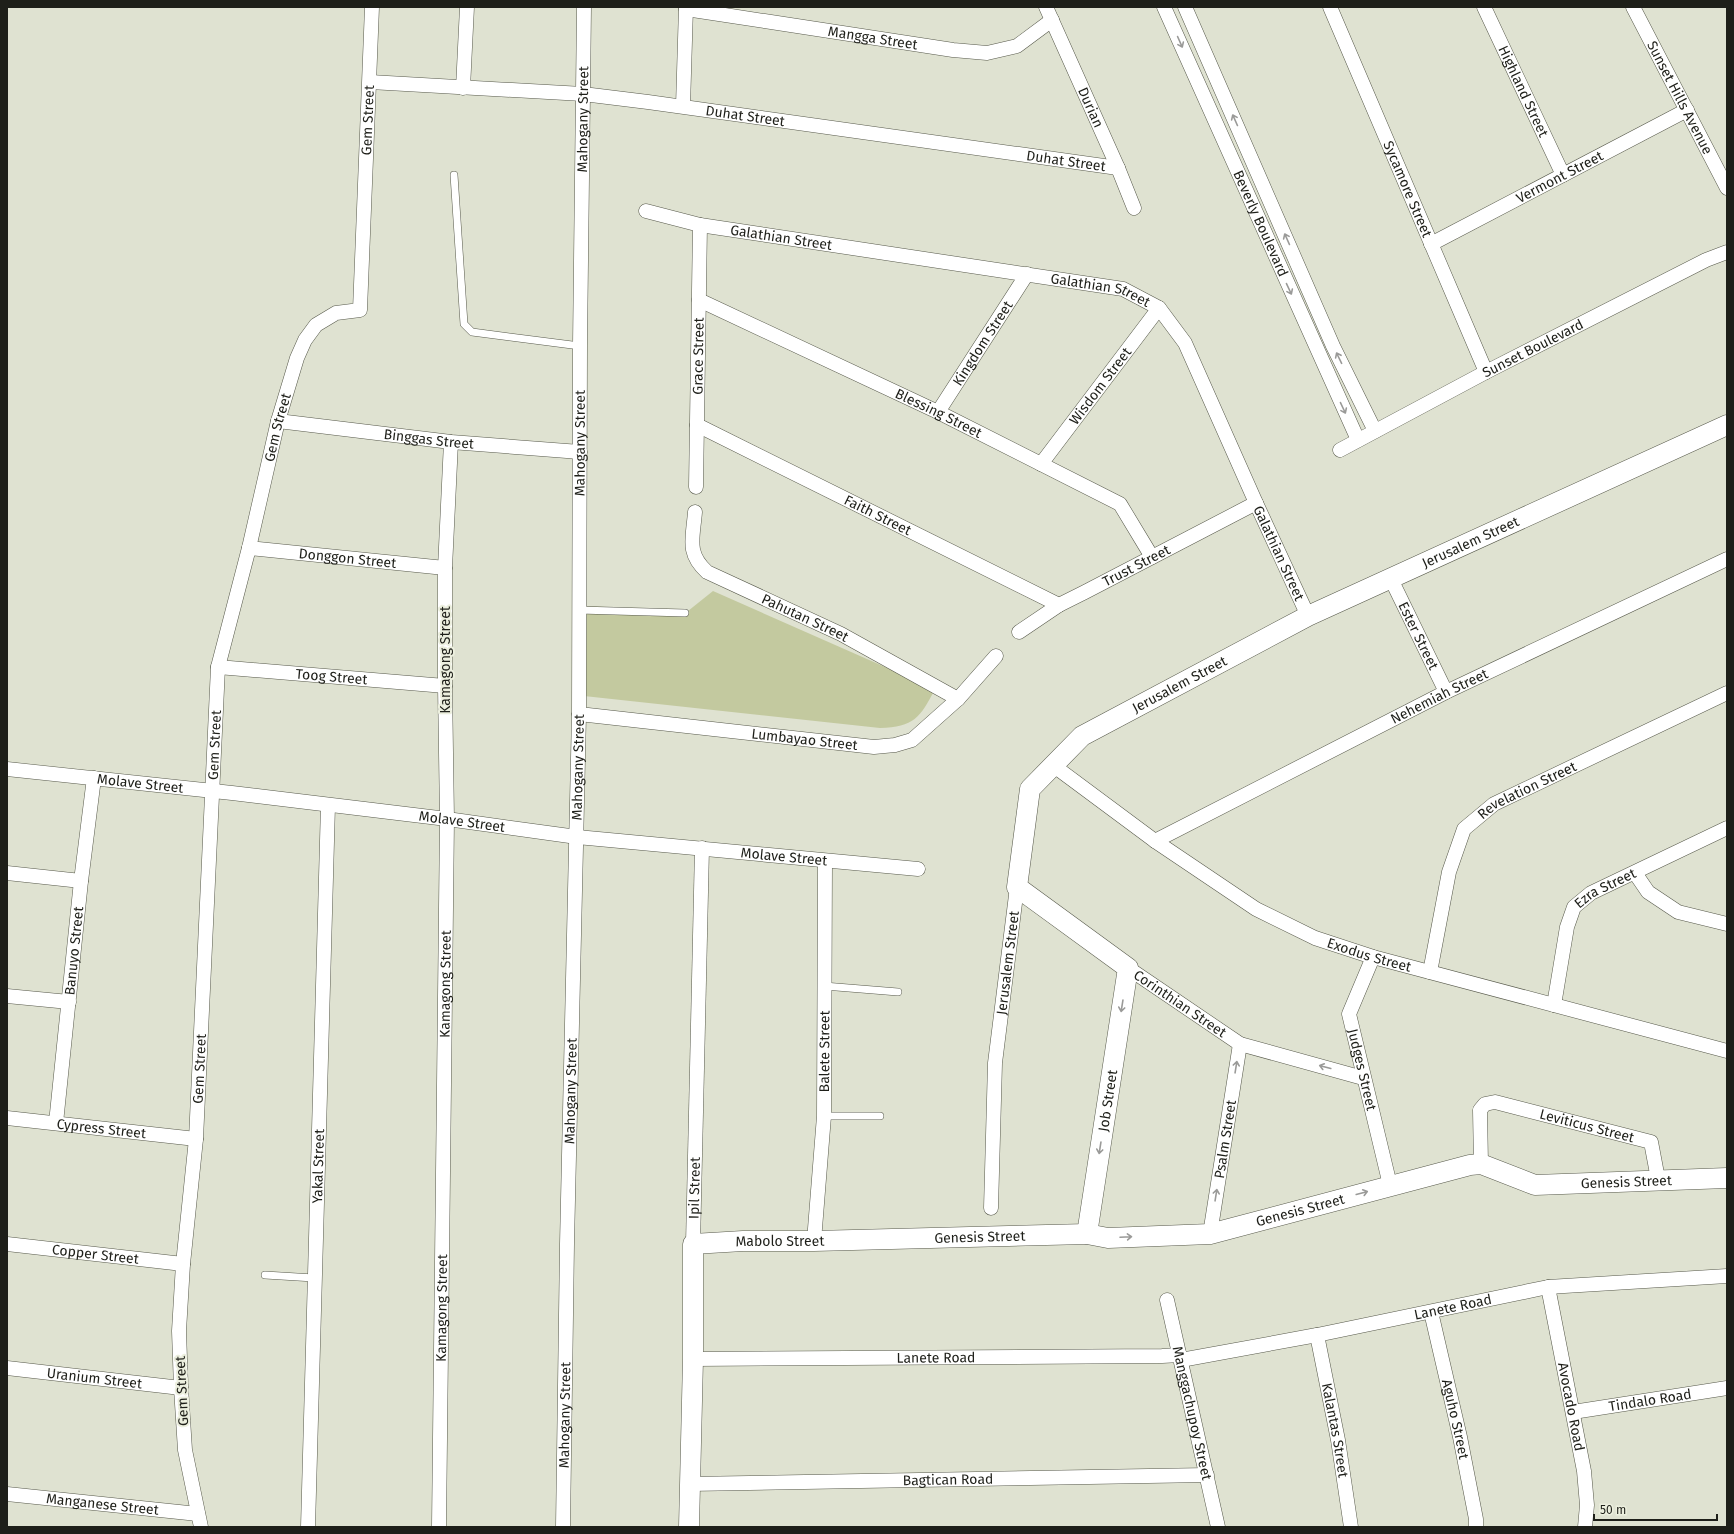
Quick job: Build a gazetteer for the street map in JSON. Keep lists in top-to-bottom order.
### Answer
{
  "streets": {
    "street": [
      "Mangga Street",
      "Highland Street",
      "Sunset Hills Avenue",
      "Durian",
      "Duhat Street",
      "Mahogany Street",
      "Gem Street",
      "Vermont Street",
      "Sycamore Street",
      "Beverly Boulevard",
      "Galathian Street",
      "Kingdom Street",
      "Sunset Boulevard",
      "Grace Street",
      "Wisdom Street",
      "Blessing Street",
      "Binggas Street",
      "Faith Street",
      "Jerusalem Street",
      "Donggon Street",
      "Trust Street",
      "Pahutan Street",
      "Ester Street",
      "Kamagong Street",
      "Toog Street",
      "Nehemiah Street",
      "Lumbayao Street",
      "Molave Street",
      "Revelation Street",
      "Ezra Street",
      "Banuyo Street",
      "Exodus Street",
      "Corinthian Street",
      "Balete Street",
      "Judges Street",
      "Job Street",
      "Leviticus Street",
      "Cypress Street",
      "Psalm Street",
      "Yakal Street",
      "Genesis Street",
      "Ipil Street",
      "Mabolo Street",
      "Copper Street",
      "Lanete Road",
      "Uranium Street",
      "Tindalo Road",
      "Avocado Road",
      "Manggachupoy Street",
      "Aguho Street",
      "Kalantas Street",
      "Bagtican Road",
      "Manganese Street"
    ]
  },
  "crossings": [
    ["Mangga Street", "Durian"],
    ["Highland Street", "Vermont Street"],
    ["Sunset Hills Avenue", "Vermont Street"],
    ["Durian", "Duhat Street"],
    ["Duhat Street", "Mahogany Street"],
    ["Duhat Street", "Gem Street"],
    ["Mahogany Street", "Binggas Street"],
    ["Mahogany Street", "Lumbayao Street"],
    ["Mahogany Street", "Molave Street"],
    ["Gem Street", "Binggas Street"],
    ["Gem Street", "Donggon Street"],
    ["Gem Street", "Toog Street"],
    ["Gem Street", "Molave Street"],
    ["Gem Street", "Cypress Street"],
    ["Gem Street", "Copper Street"],
    ["Gem Street", "Uranium Street"],
    ["Gem Street", "Manganese Street"],
    ["Vermont Street", "Sycamore Street"],
    ["Sycamore Street", "Sunset Boulevard"],
    ["Beverly Boulevard", "Sunset Boulevard"],
    ["Galathian Street", "Kingdom Street"],
    ["Galathian Street", "Grace Street"],
    ["Galathian Street", "Wisdom Street"],
    ["Galathian Street", "Jerusalem Street"],
    ["Galathian Street", "Trust Street"],
    ["Kingdom Street", "Blessing Street"],
    ["Grace Street", "Blessing Street"],
    ["Grace Street", "Faith Street"],
    ["Wisdom Street", "Blessing Street"],
    ["Blessing Street", "Trust Street"],
    ["Binggas Street", "Kamagong Street"],
    ["Faith Street", "Trust Street"],
    ["Jerusalem Street", "Ester Street"],
    ["Jerusalem Street", "Exodus Street"],
    ["Jerusalem Street", "Corinthian Street"],
    ["Donggon Street", "Kamagong Street"],
    ["Pahutan Street", "Lumbayao Street"],
    ["Ester Street", "Nehemiah Street"],
    ["Kamagong Street", "Toog Street"],
    ["Kamagong Street", "Molave Street"],
    ["Nehemiah Street", "Exodus Street"],
    ["Molave Street", "Banuyo Street"],
    ["Molave Street", "Balete Street"],
    ["Molave Street", "Yakal Street"],
    ["Molave Street", "Ipil Street"],
    ["Revelation Street", "Exodus Street"],
    ["Ezra Street", "Exodus Street"],
    ["Banuyo Street", "Cypress Street"],
    ["Exodus Street", "Judges Street"],
    ["Corinthian Street", "Judges Street"],
    ["Corinthian Street", "Job Street"],
    ["Corinthian Street", "Psalm Street"],
    ["Balete Street", "Mabolo Street"],
    ["Judges Street", "Genesis Street"],
    ["Job Street", "Genesis Street"],
    ["Leviticus Street", "Genesis Street"],
    ["Psalm Street", "Genesis Street"],
    ["Genesis Street", "Mabolo Street"],
    ["Ipil Street", "Mabolo Street"],
    ["Ipil Street", "Lanete Road"],
    ["Ipil Street", "Bagtican Road"],
    ["Lanete Road", "Avocado Road"],
    ["Lanete Road", "Manggachupoy Street"],
    ["Lanete Road", "Aguho Street"],
    ["Lanete Road", "Kalantas Street"],
    ["Tindalo Road", "Avocado Road"],
    ["Manggachupoy Street", "Bagtican Road"]
  ],
  "one_way": ["Job Street", "Psalm Street", "Genesis Street"],
  "scale_bar": "50 m"
}
